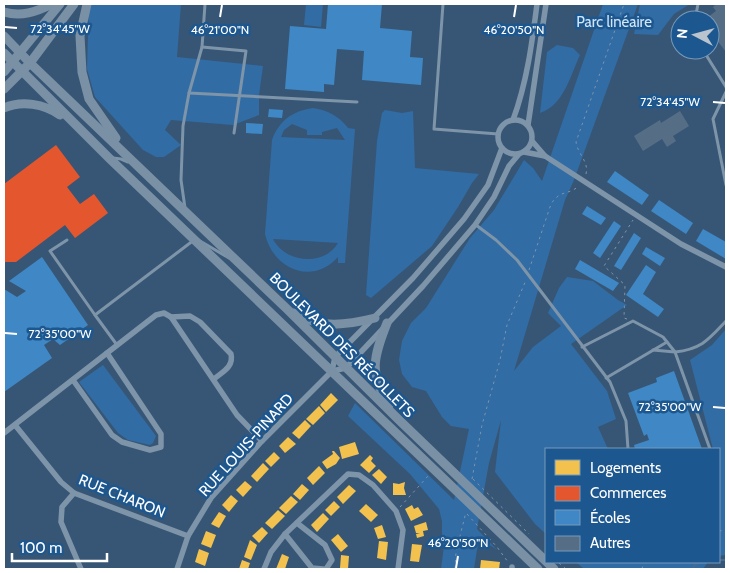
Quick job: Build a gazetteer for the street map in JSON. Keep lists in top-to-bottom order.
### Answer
{
  "streets": {
    "main road": ["BOULEVARD DES RÉCOLLETS"],
    "street": ["RUE LOUIS-PINARD", "RUE CHARON"]
  },
  "crossings": [
    ["BOULEVARD DES RÉCOLLETS", "RUE LOUIS-PINARD"],
    ["RUE LOUIS-PINARD", "RUE CHARON"]
  ],
  "parks": ["Parc linéaire"],
  "legend": [
    "Logements",
    "Commerces",
    "Écoles",
    "Autres"
  ],
  "scale_bar": "100 m",
  "north": "left",
  "coordinates": [
    "72°34'45\"W",
    "46°21'00\"N",
    "46°20'50\"N",
    "72°35'00\"W"
  ]
}
